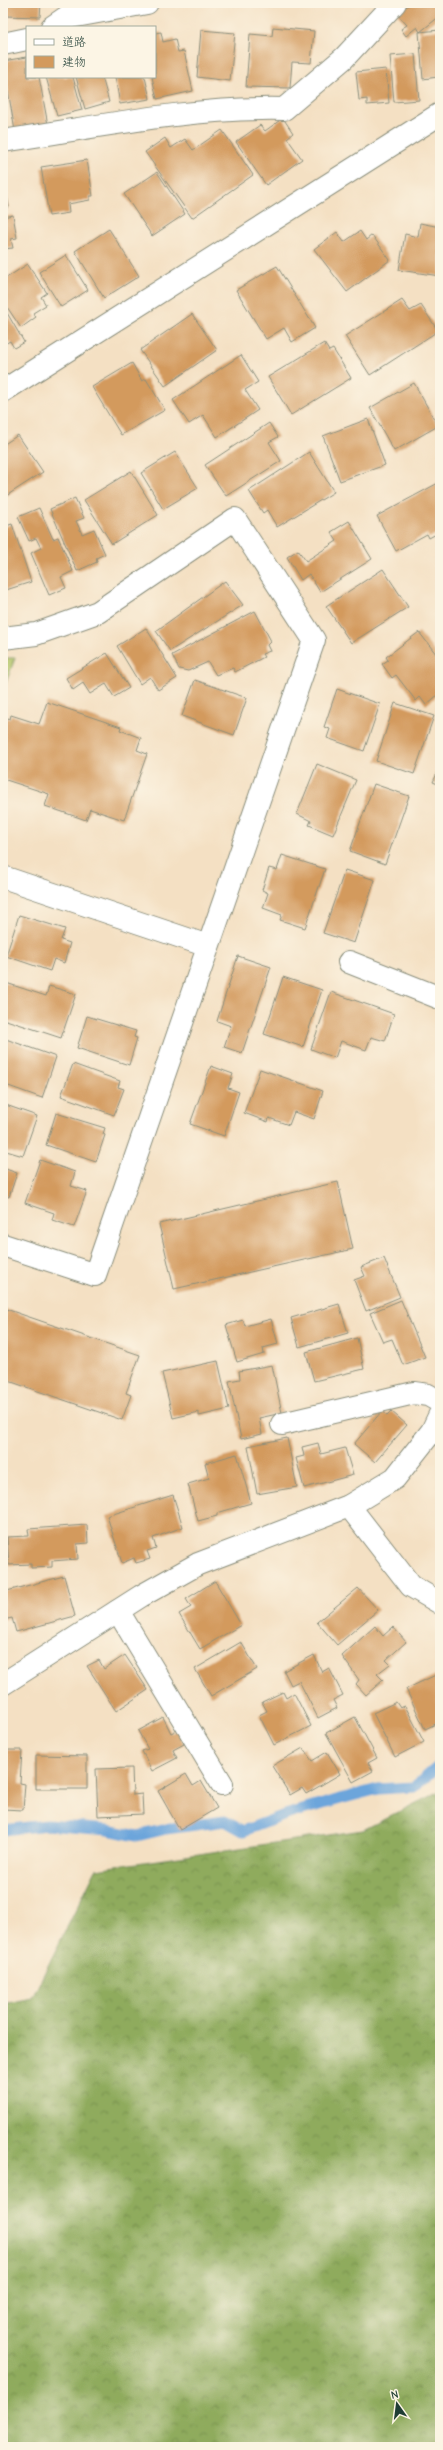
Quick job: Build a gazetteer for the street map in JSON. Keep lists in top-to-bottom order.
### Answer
{
  "legend": ["道路", "建物"],
  "north": "top"
}
